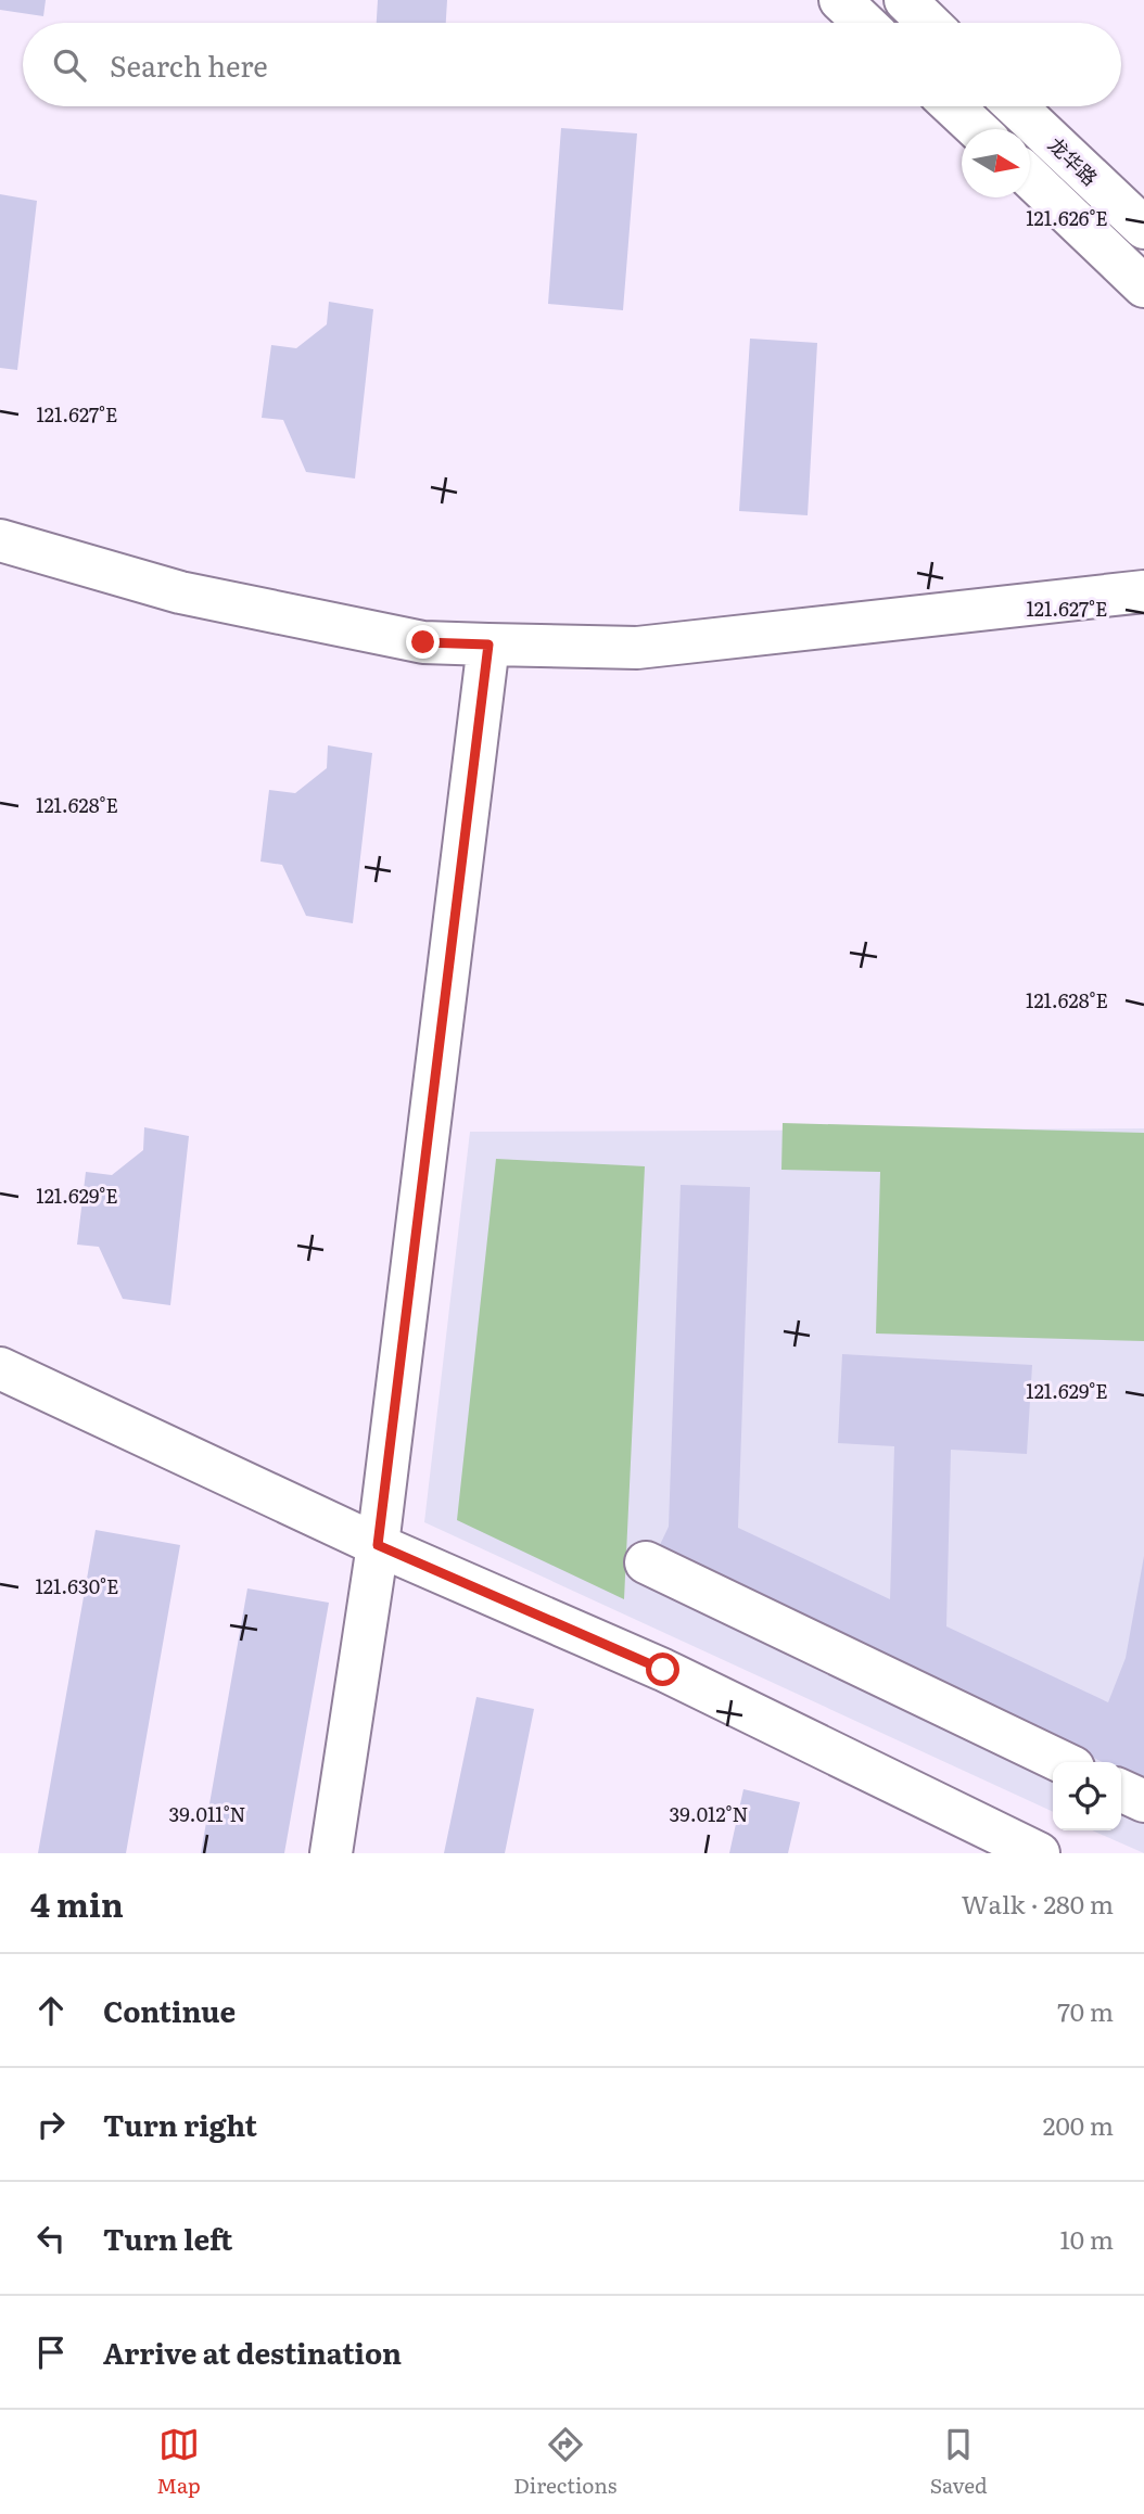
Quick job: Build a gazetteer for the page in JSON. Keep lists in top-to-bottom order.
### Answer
{
  "streets": {
    "street": ["龙华路"]
  },
  "north": "right",
  "page": {
    "search": "Search here",
    "heading": ["4 min", "Walk · 280 m"],
    "list": [
      ["Continue", "70 m"],
      ["Turn right", "200 m"],
      ["Turn left", "10 m"],
      "Arrive at destination"
    ],
    "nav": ["Map", "Directions", "Saved"]
  },
  "coordinates": [
    "121.626°E",
    "121.627°E",
    "121.628°E",
    "121.629°E",
    "121.630°E",
    "39.011°N",
    "39.012°N"
  ]
}
